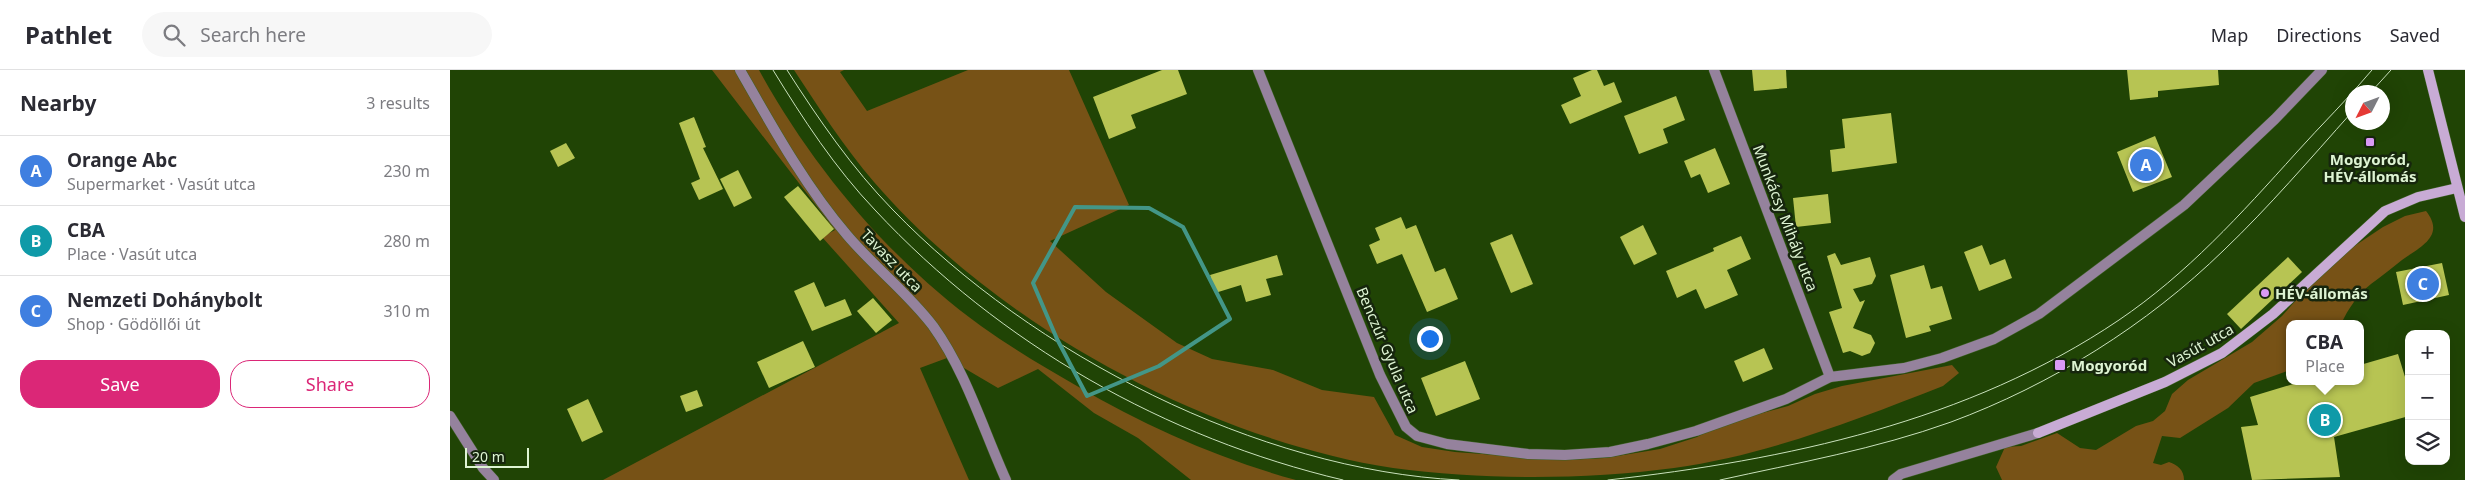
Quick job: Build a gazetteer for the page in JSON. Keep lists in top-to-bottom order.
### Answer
{
  "streets": {
    "street": [
      "Munkácsy Mihály utca",
      "Tavasz utca",
      "Vasút utca",
      "Benczúr Gyula utca"
    ]
  },
  "crossings": [
    ["Munkácsy Mihály utca", "Benczúr Gyula utca"]
  ],
  "places": {
    "transit": ["Mogyoród, HÉV-állomás", "Mogyoród"],
    "other": ["HÉV-állomás"]
  },
  "scale_bar": "20 m",
  "north": "bottom left",
  "page": {
    "header": "Pathlet",
    "search": "Search here",
    "nav": ["Map", "Directions", "Saved"],
    "heading": ["Nearby", "3 results"],
    "list": [
      {
        "mark": "A",
        "name": "Orange Abc",
        "note": "Supermarket · Vasút utca",
        "value": "230 m"
      },
      {
        "mark": "B",
        "name": "CBA",
        "note": "Place · Vasút utca",
        "value": "280 m"
      },
      {
        "mark": "C",
        "name": "Nemzeti Dohánybolt",
        "note": "Shop · Gödöllői út",
        "value": "310 m"
      }
    ],
    "pins": ["A", "C", "B"],
    "popup": ["CBA", "Place"],
    "map_buttons": ["+", "−"],
    "buttons": ["Save", "Share"],
    "scale": "20 m"
  }
}
